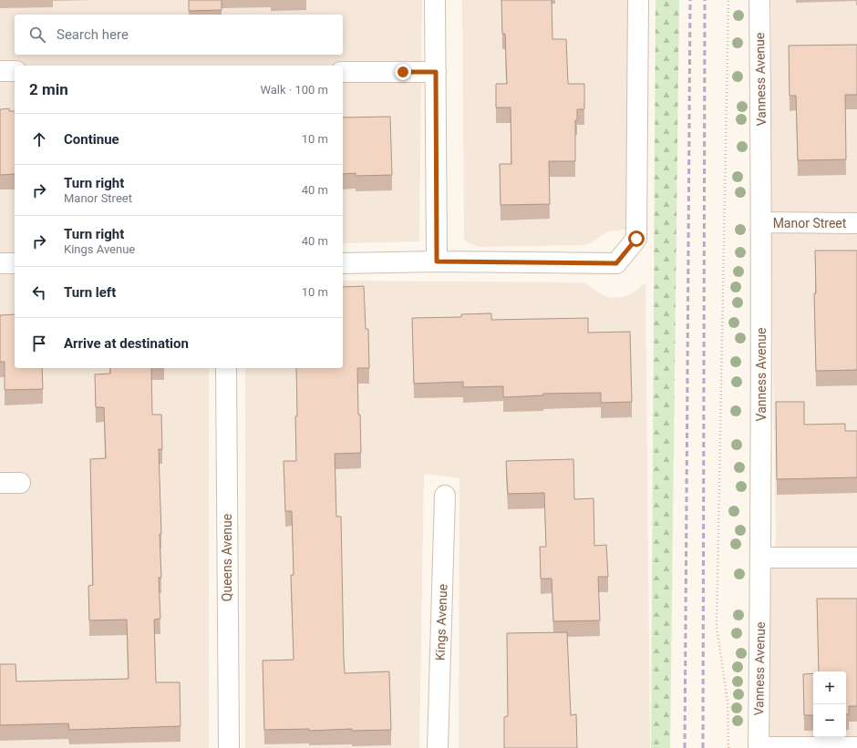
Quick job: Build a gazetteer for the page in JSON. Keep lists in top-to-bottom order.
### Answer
{
  "streets": {
    "street": [
      "Vanness Avenue",
      "Manor Street",
      "Queens Avenue",
      "Kings Avenue"
    ]
  },
  "crossings": [
    ["Vanness Avenue", "Manor Street"]
  ],
  "page": {
    "search": "Search here",
    "heading": ["2 min", "Walk · 100 m"],
    "list": [
      ["Continue", "10 m"],
      ["Turn right", "Manor Street", "40 m"],
      ["Turn right", "Kings Avenue", "40 m"],
      ["Turn left", "10 m"],
      "Arrive at destination"
    ],
    "map_buttons": ["+", "−"]
  }
}
